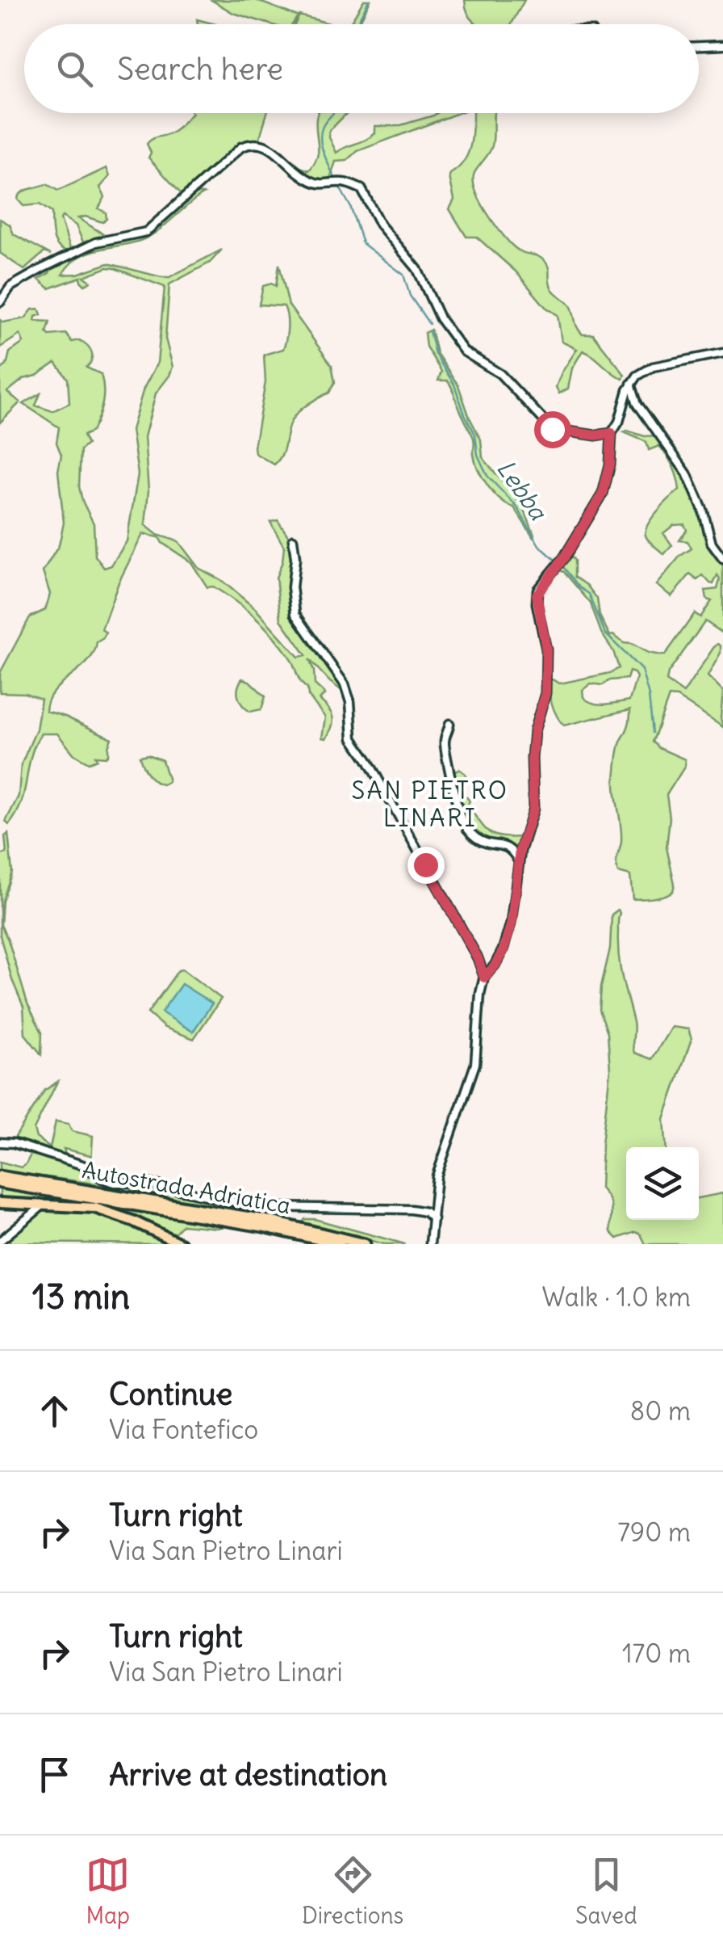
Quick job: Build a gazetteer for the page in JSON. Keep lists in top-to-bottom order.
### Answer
{
  "streets": {
    "highway": ["Autostrada Adriatica"]
  },
  "districts": ["SAN PIETRO LINARI"],
  "water": ["Lebba"],
  "page": {
    "search": "Search here",
    "heading": ["13 min", "Walk · 1.0 km"],
    "list": [
      ["Continue", "Via Fontefico", "80 m"],
      ["Turn right", "Via San Pietro Linari", "790 m"],
      ["Turn right", "Via San Pietro Linari", "170 m"],
      "Arrive at destination"
    ],
    "nav": ["Map", "Directions", "Saved"]
  }
}
